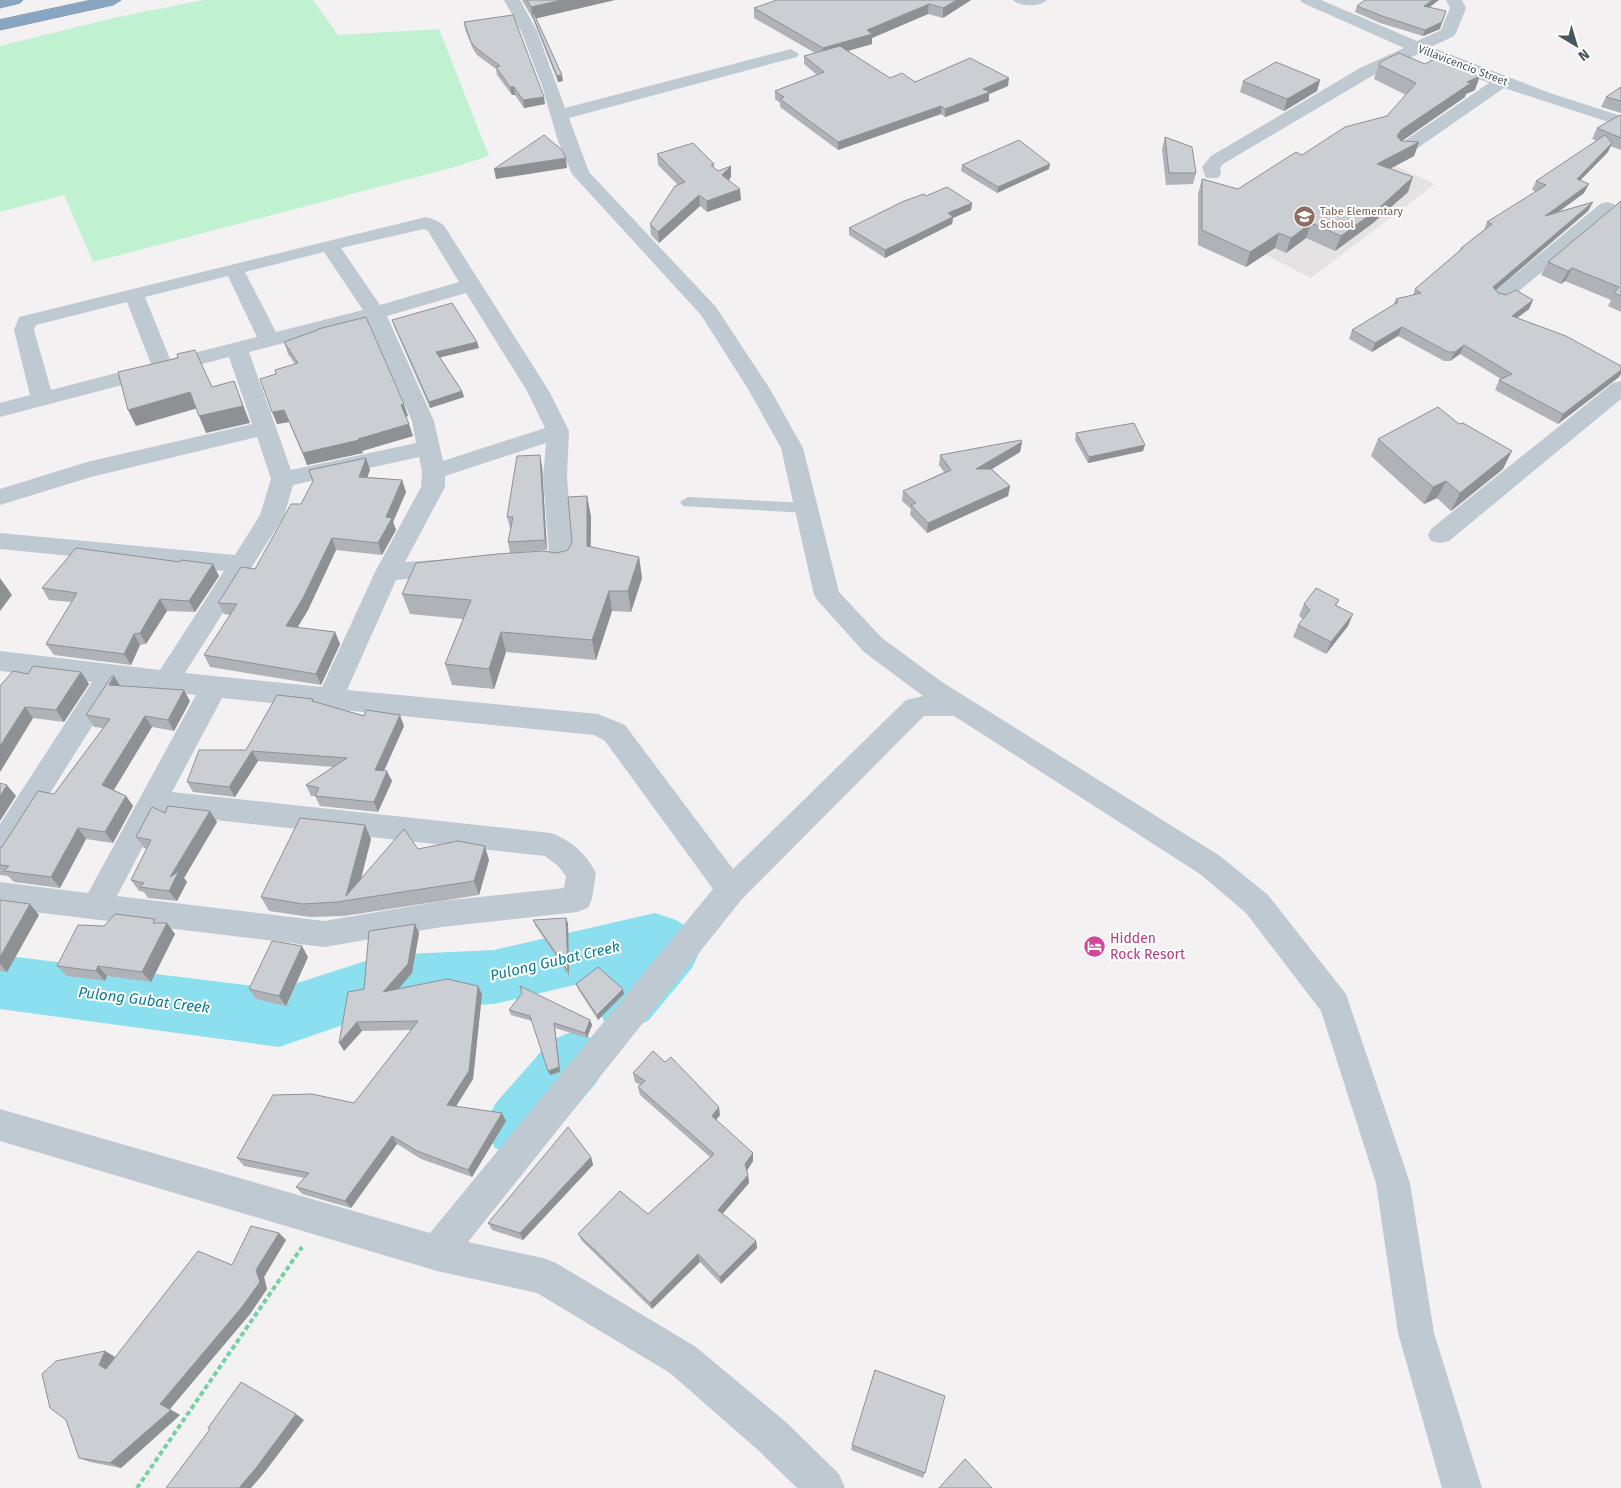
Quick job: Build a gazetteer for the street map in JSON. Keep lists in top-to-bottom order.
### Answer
{
  "streets": {
    "street": ["Villavicencio Street"]
  },
  "water": ["Pulong Gubat Creek"],
  "places": {
    "school or university": ["Tabe Elementary School"],
    "hotel": ["Hidden Rock Resort"]
  },
  "north": "bottom right"
}
